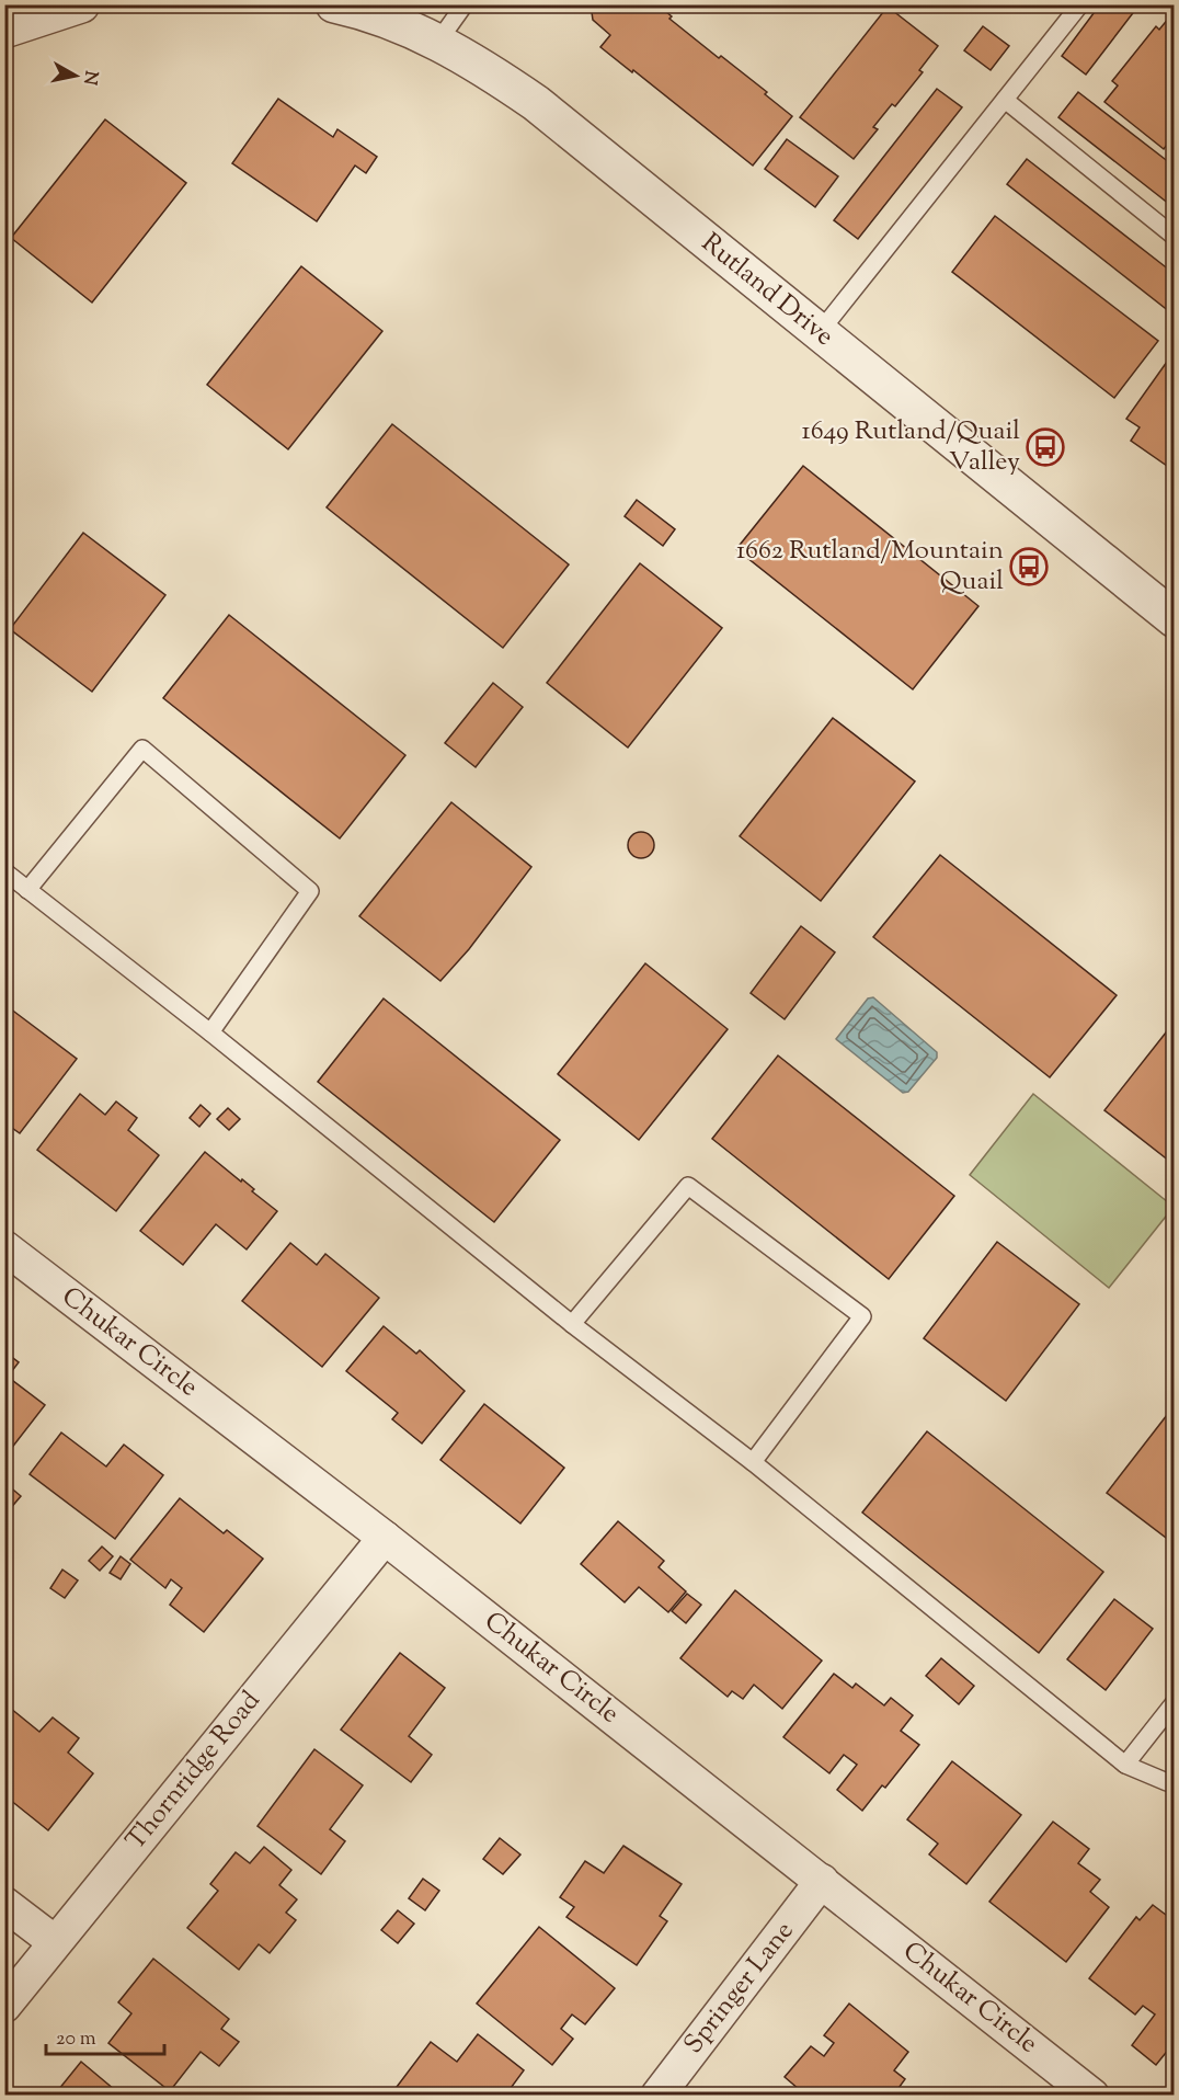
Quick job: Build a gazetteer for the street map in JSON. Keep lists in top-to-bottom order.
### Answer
{
  "streets": {
    "street": [
      "Rutland Drive",
      "Chukar Circle",
      "Thornridge Road",
      "Springer Lane"
    ]
  },
  "crossings": [
    ["Chukar Circle", "Thornridge Road"],
    ["Chukar Circle", "Springer Lane"]
  ],
  "places": {
    "bus stop": ["1649 Rutland/Quail Valley", "1662 Rutland/Mountain Quail"]
  },
  "scale_bar": "20 m",
  "north": "right"
}
